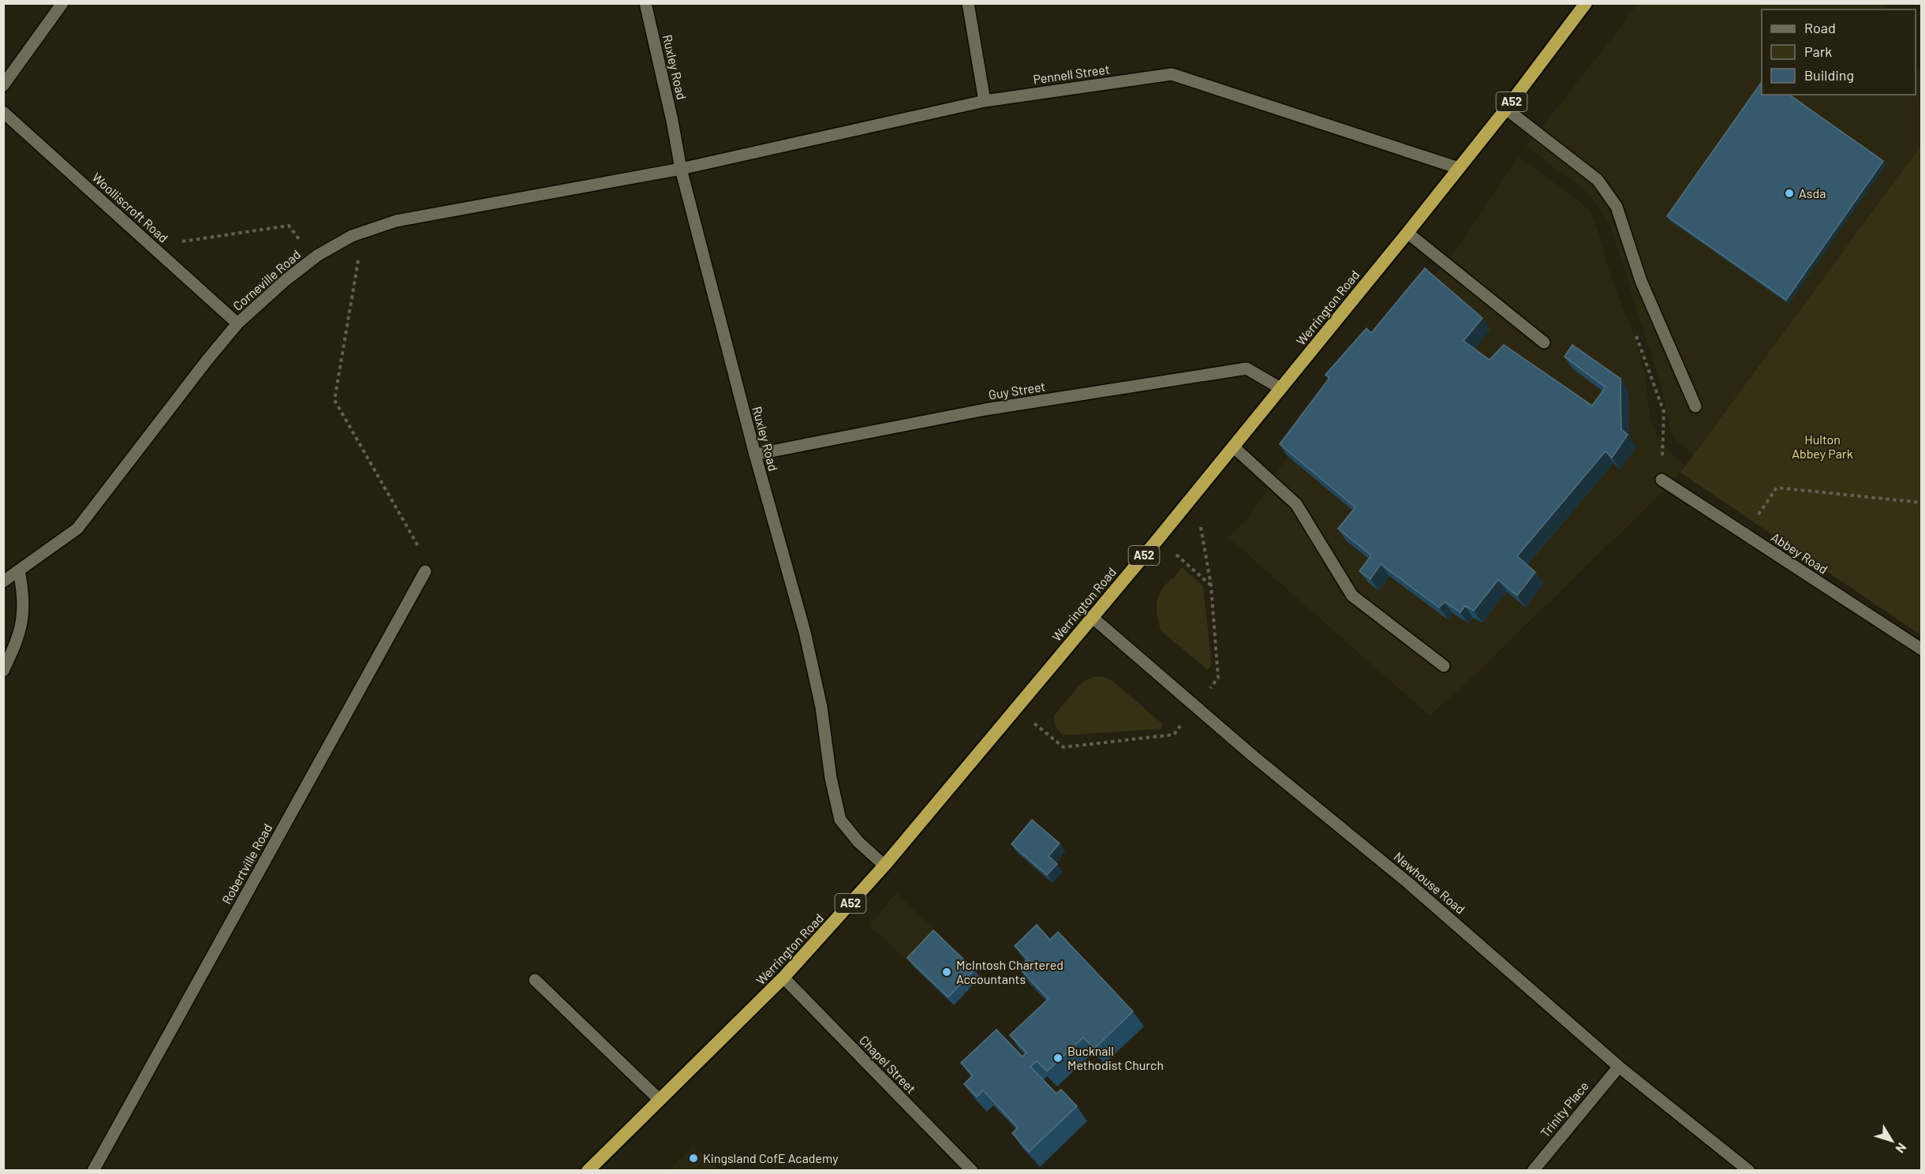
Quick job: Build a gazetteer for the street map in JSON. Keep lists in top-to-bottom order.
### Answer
{
  "streets": {
    "highway": ["A52", "Werrington Road"],
    "street": [
      "Ruxley Road",
      "Pennell Street",
      "Woolliscroft Road",
      "Corneville Road",
      "Guy Street",
      "Abbey Road",
      "Robertville Road",
      "Newhouse Road",
      "Chapel Street",
      "Trinity Place"
    ]
  },
  "crossings": [
    ["Ruxley Road", "Pennell Street"],
    ["Ruxley Road", "Corneville Road"],
    ["Ruxley Road", "Werrington Road"],
    ["Ruxley Road", "Guy Street"],
    ["Pennell Street", "Corneville Road"],
    ["Pennell Street", "Werrington Road"],
    ["Woolliscroft Road", "Corneville Road"],
    ["Werrington Road", "Guy Street"],
    ["Werrington Road", "Newhouse Road"],
    ["Werrington Road", "Chapel Street"],
    ["Newhouse Road", "Trinity Place"]
  ],
  "parks": ["Hulton Abbey Park"],
  "places": [
    "Asda",
    "McIntosh Chartered Accountants",
    "Bucknall Methodist Church",
    "Kingsland CofE Academy"
  ],
  "legend": ["Road", "Park", "Building"],
  "north": "bottom right"
}
